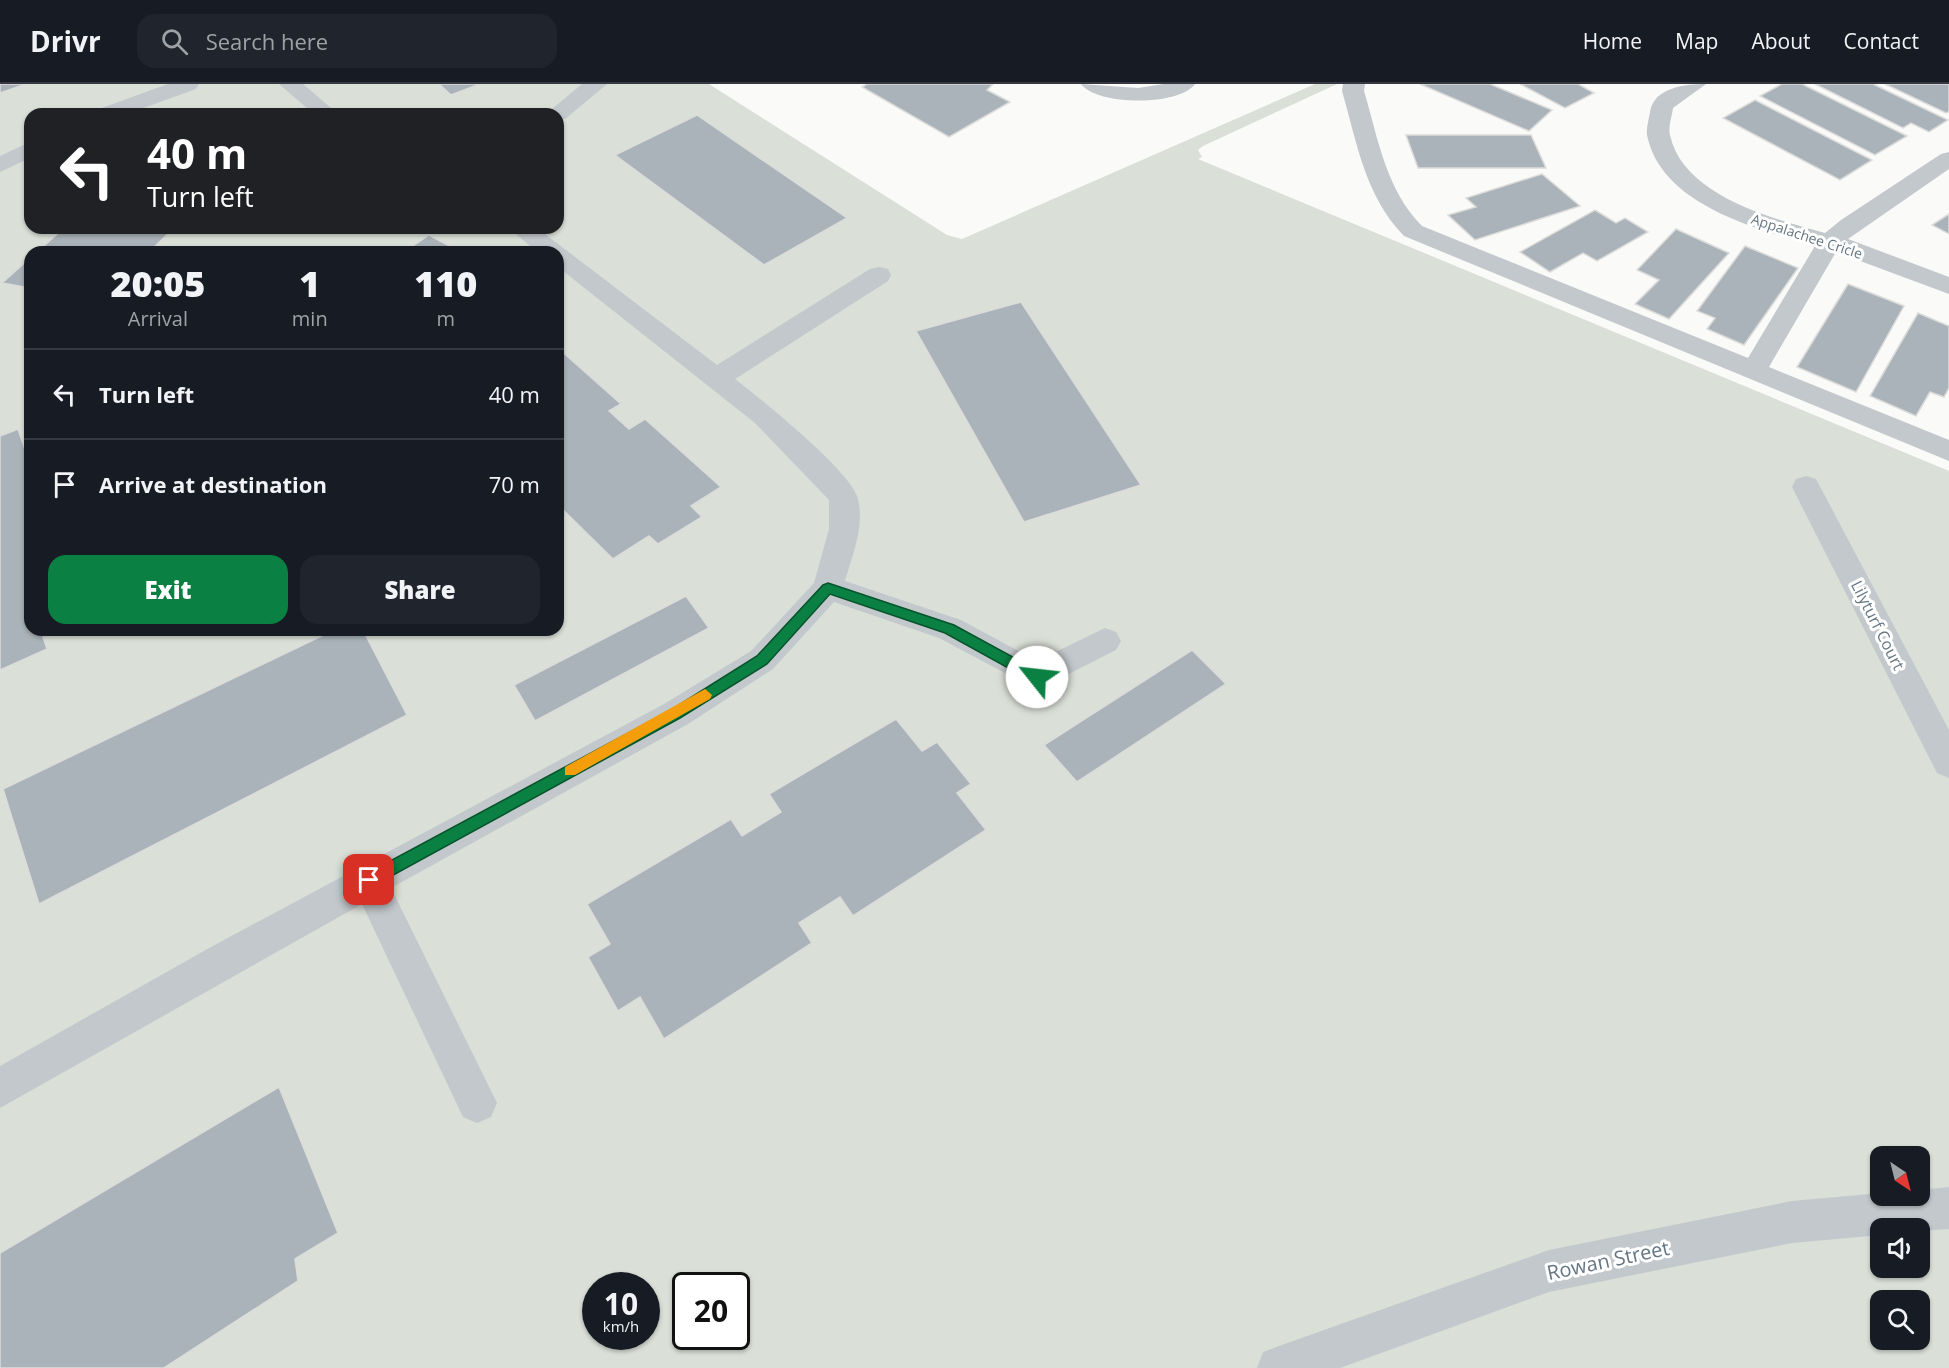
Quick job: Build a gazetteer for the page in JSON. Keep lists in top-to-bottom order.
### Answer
{
  "streets": {
    "street": ["Appalachee Cricle", "Lilyturf Court", "Rowan Street"]
  },
  "north": "bottom right",
  "page": {
    "header": "Drivr",
    "search": "Search here",
    "nav": [
      "Home",
      "Map",
      "About",
      "Contact"
    ],
    "turn": ["40 m", "Turn left"],
    "eta": [
      "20:05",
      "Arrival",
      "1",
      "min",
      "110",
      "m"
    ],
    "list": [
      {
        "name": "Turn left",
        "value": "40 m"
      },
      {
        "name": "Arrive at destination",
        "value": "70 m"
      }
    ],
    "buttons": ["Exit", "Share"],
    "speed": "10 km/h",
    "limit": "20"
  }
}
